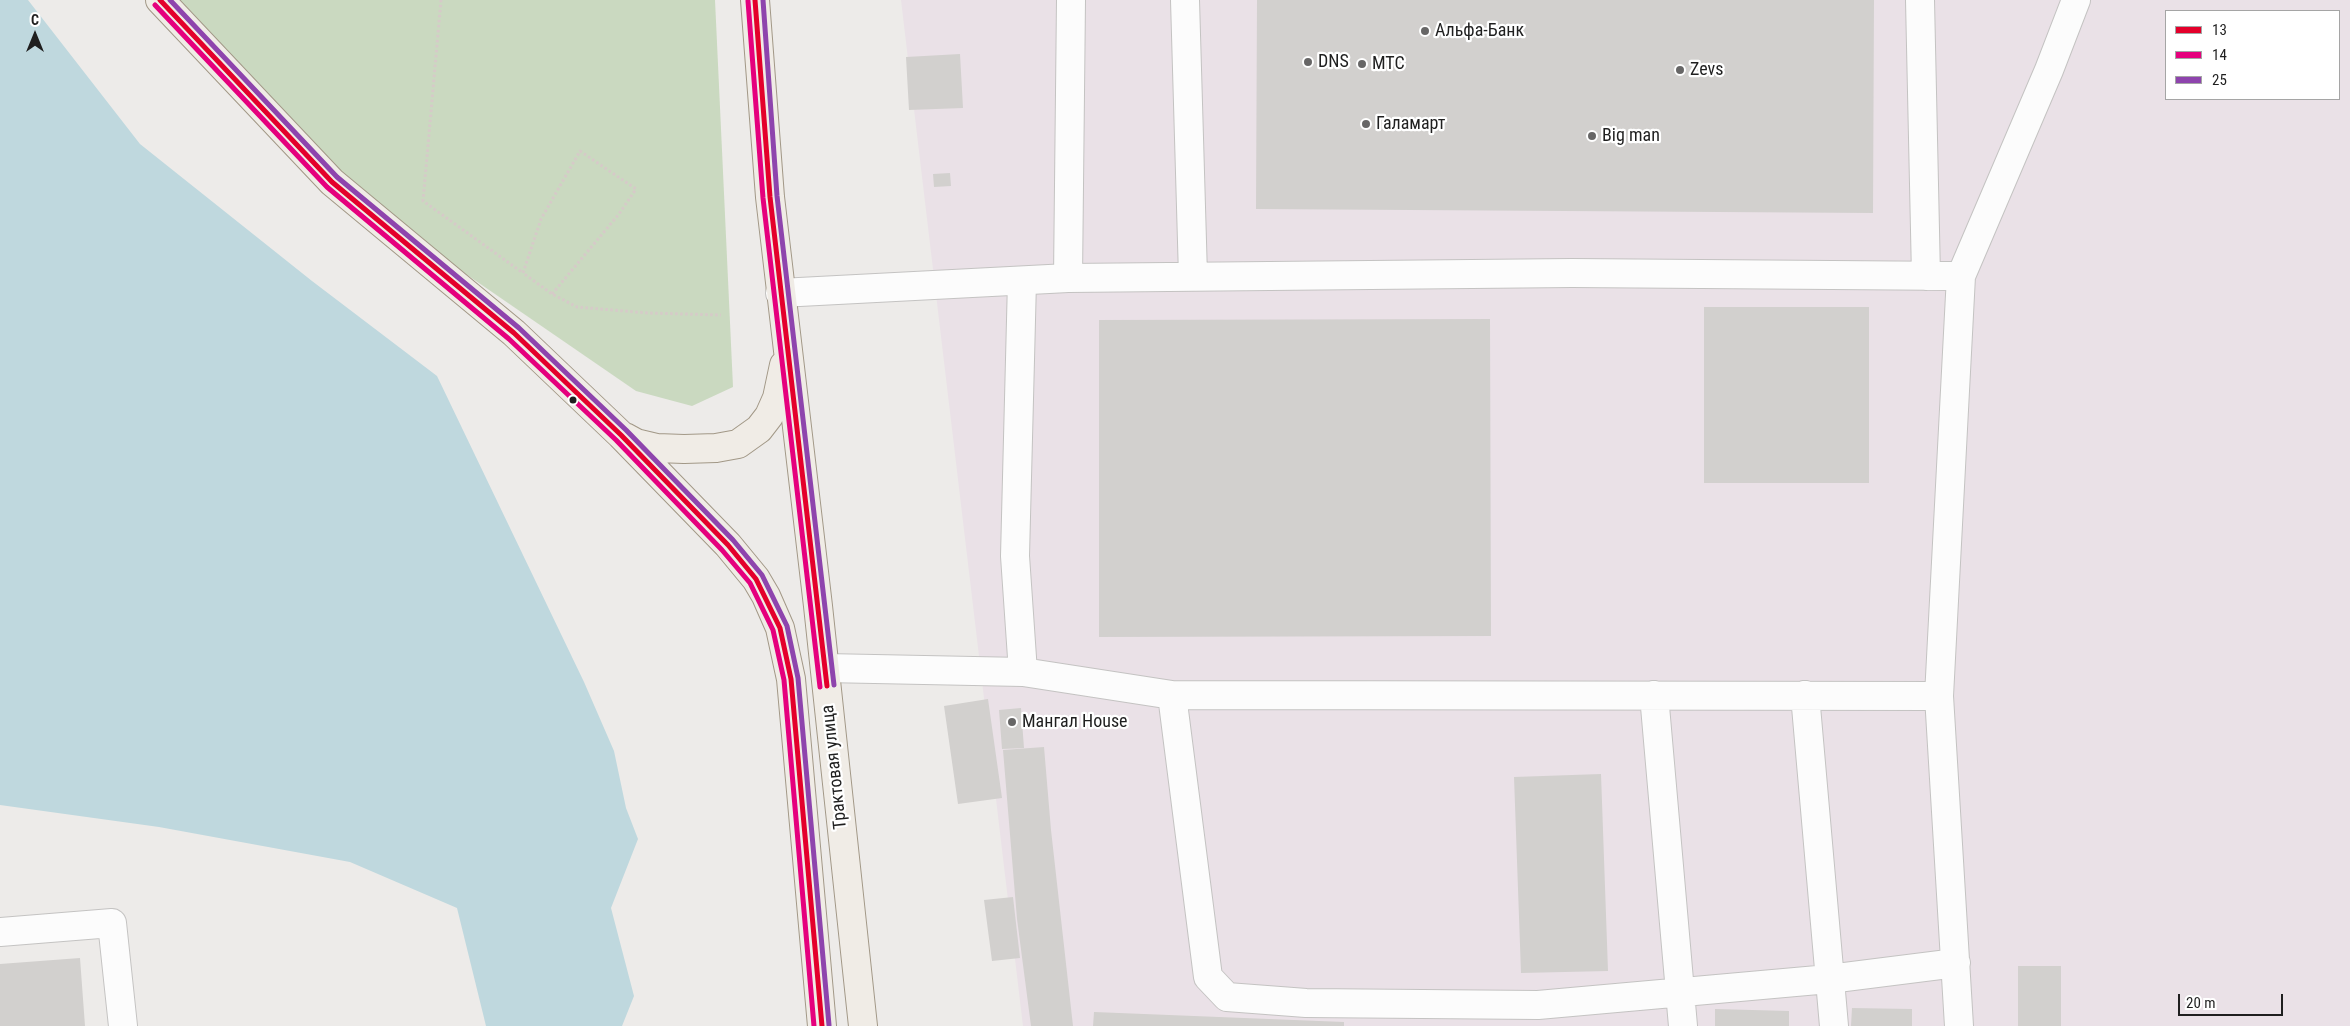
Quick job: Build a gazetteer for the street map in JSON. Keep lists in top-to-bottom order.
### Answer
{
  "streets": {
    "main road": ["Трактовая улица"]
  },
  "places": [
    "Альфа-Банк",
    "DNS",
    "МТС",
    "Zevs",
    "Галамарт",
    "Big man",
    "Мангал House"
  ],
  "lines": ["transit line 13", "transit line 25", "transit line 14"],
  "legend": ["13", "14", "25"],
  "scale_bar": "20 m",
  "north": "top"
}
